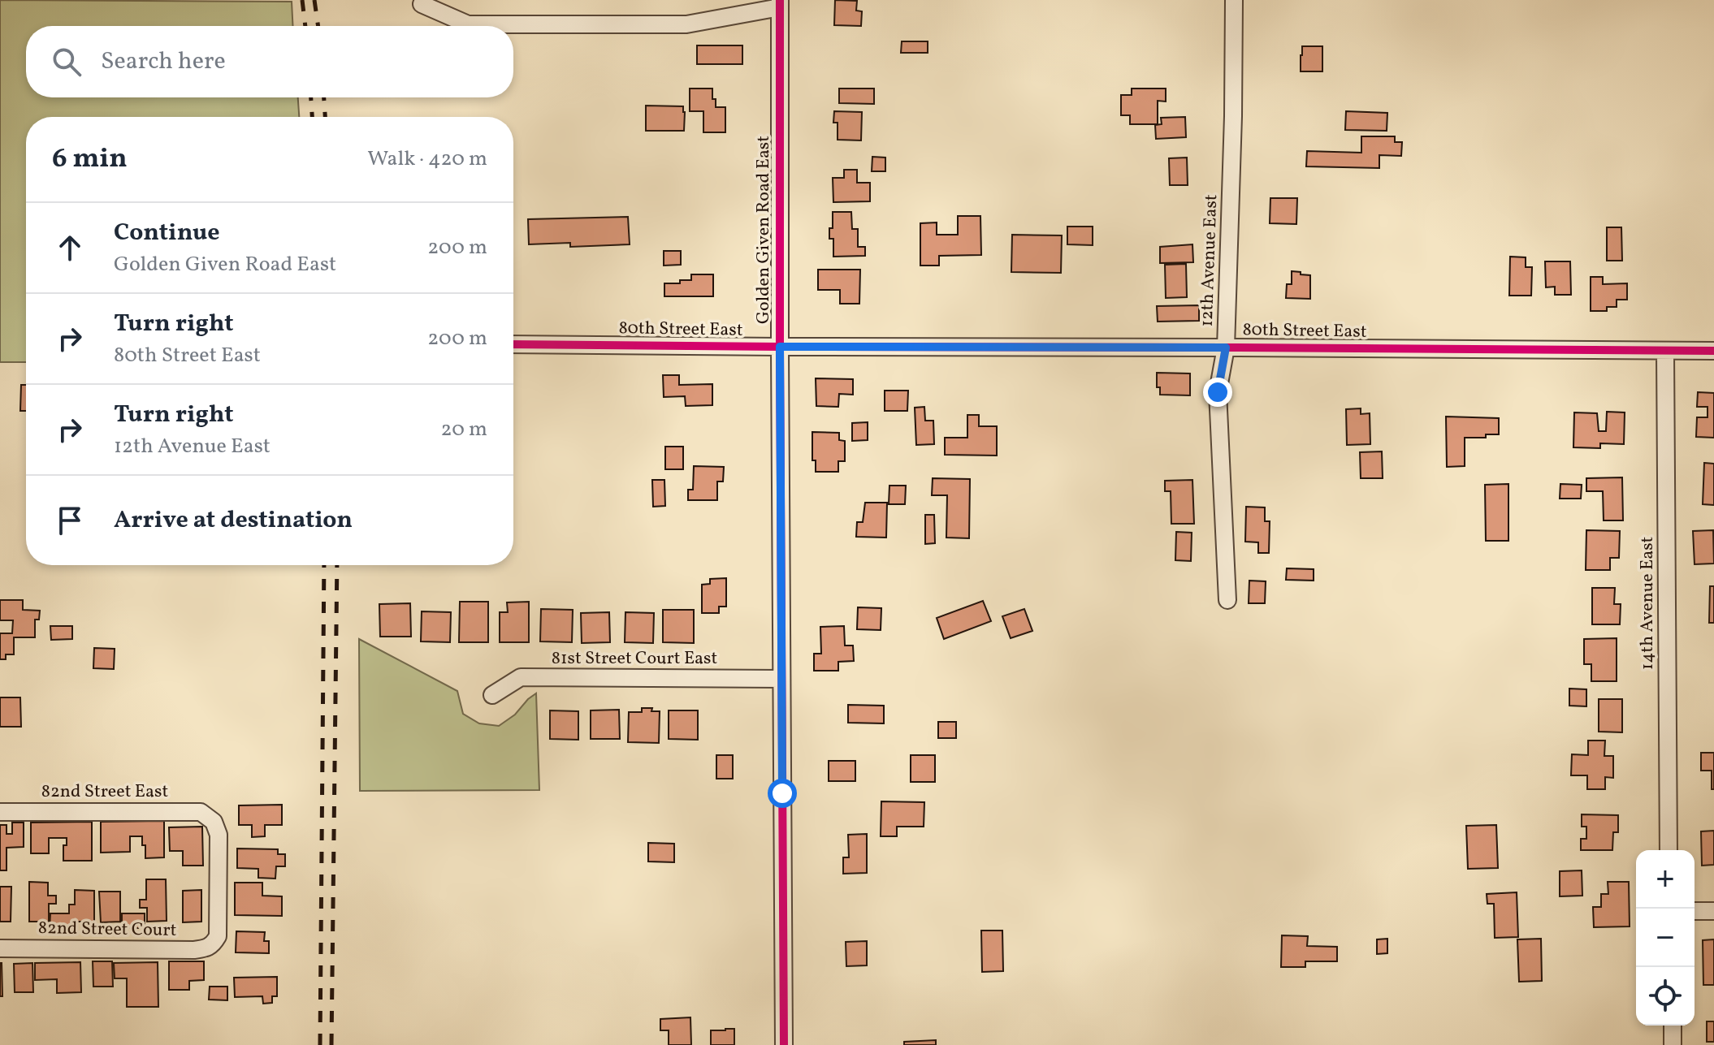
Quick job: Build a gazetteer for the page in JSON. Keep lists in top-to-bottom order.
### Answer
{
  "streets": {
    "street": [
      "Golden Given Road East",
      "12th Avenue East",
      "80th Street East",
      "14th Avenue East",
      "81st Street Court East",
      "82nd Street East",
      "82nd Street Court"
    ]
  },
  "crossings": [
    ["Golden Given Road East", "80th Street East"],
    ["Golden Given Road East", "81st Street Court East"],
    ["12th Avenue East", "80th Street East"],
    ["80th Street East", "14th Avenue East"],
    ["82nd Street East", "82nd Street Court"]
  ],
  "page": {
    "search": "Search here",
    "heading": ["6 min", "Walk · 420 m"],
    "list": [
      ["Continue", "Golden Given Road East", "200 m"],
      ["Turn right", "80th Street East", "200 m"],
      ["Turn right", "12th Avenue East", "20 m"],
      "Arrive at destination"
    ],
    "map_buttons": ["+", "−"]
  }
}
